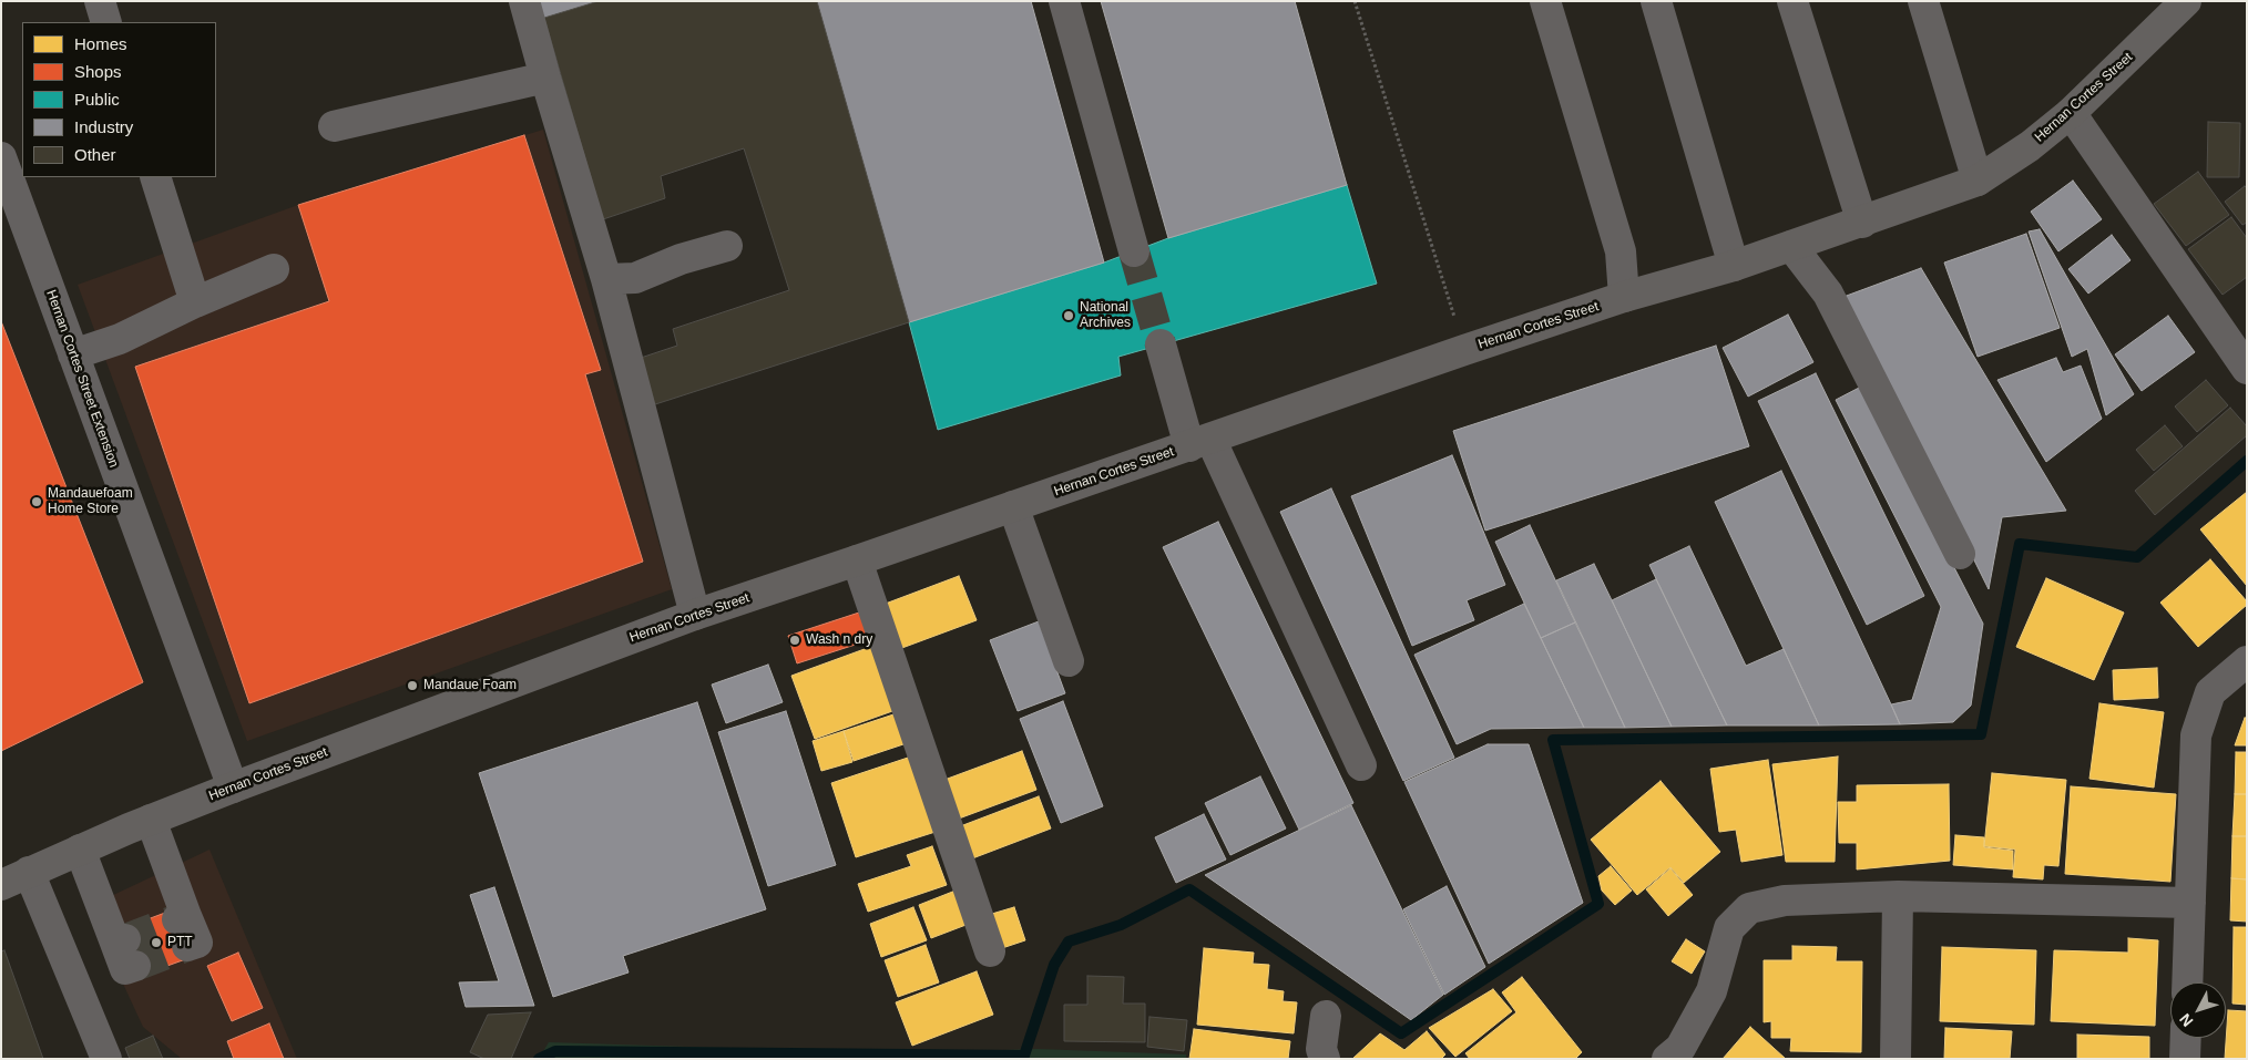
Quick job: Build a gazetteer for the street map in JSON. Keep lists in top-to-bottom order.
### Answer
{
  "streets": {
    "main road": ["Hernan Cortes Street"],
    "street": ["Hernan Cortes Street Extension"]
  },
  "crossings": [
    ["Hernan Cortes Street", "Hernan Cortes Street Extension"]
  ],
  "places": [
    "National Archives",
    "Mandauefoam Home Store",
    "Wash n dry",
    "Mandaue Foam",
    "PTT"
  ],
  "legend": [
    "Homes",
    "Shops",
    "Public",
    "Industry",
    "Other"
  ],
  "north": "bottom left"
}
